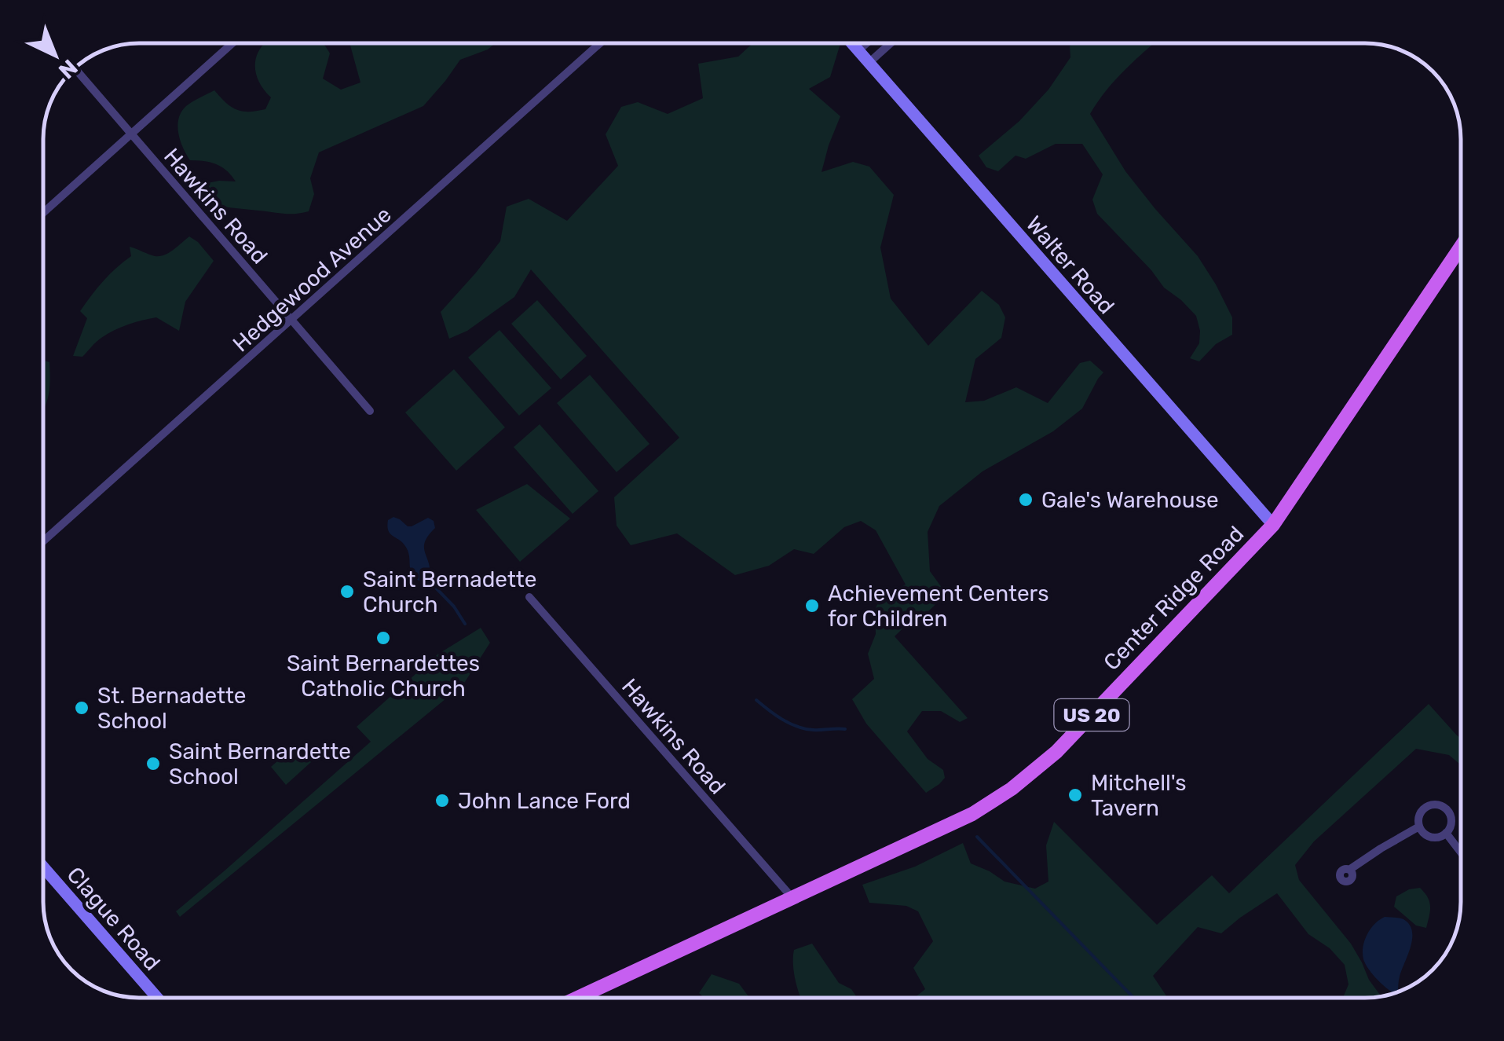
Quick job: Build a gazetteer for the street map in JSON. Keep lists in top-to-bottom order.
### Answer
{
  "streets": {
    "main road": ["Center Ridge Road", "US 20"],
    "street": [
      "Hawkins Road",
      "Walter Road",
      "Hedgewood Avenue",
      "Clague Road"
    ]
  },
  "crossings": [
    ["Hawkins Road", "Hedgewood Avenue"],
    ["Hawkins Road", "Center Ridge Road"],
    ["Walter Road", "Center Ridge Road"]
  ],
  "places": [
    "Gale's Warehouse",
    "Saint Bernadette Church",
    "Achievement Centers for Children",
    "Saint Bernardettes Catholic Church",
    "St. Bernadette School",
    "Saint Bernardette School",
    "Mitchell's Tavern",
    "John Lance Ford"
  ],
  "north": "bottom right"
}
